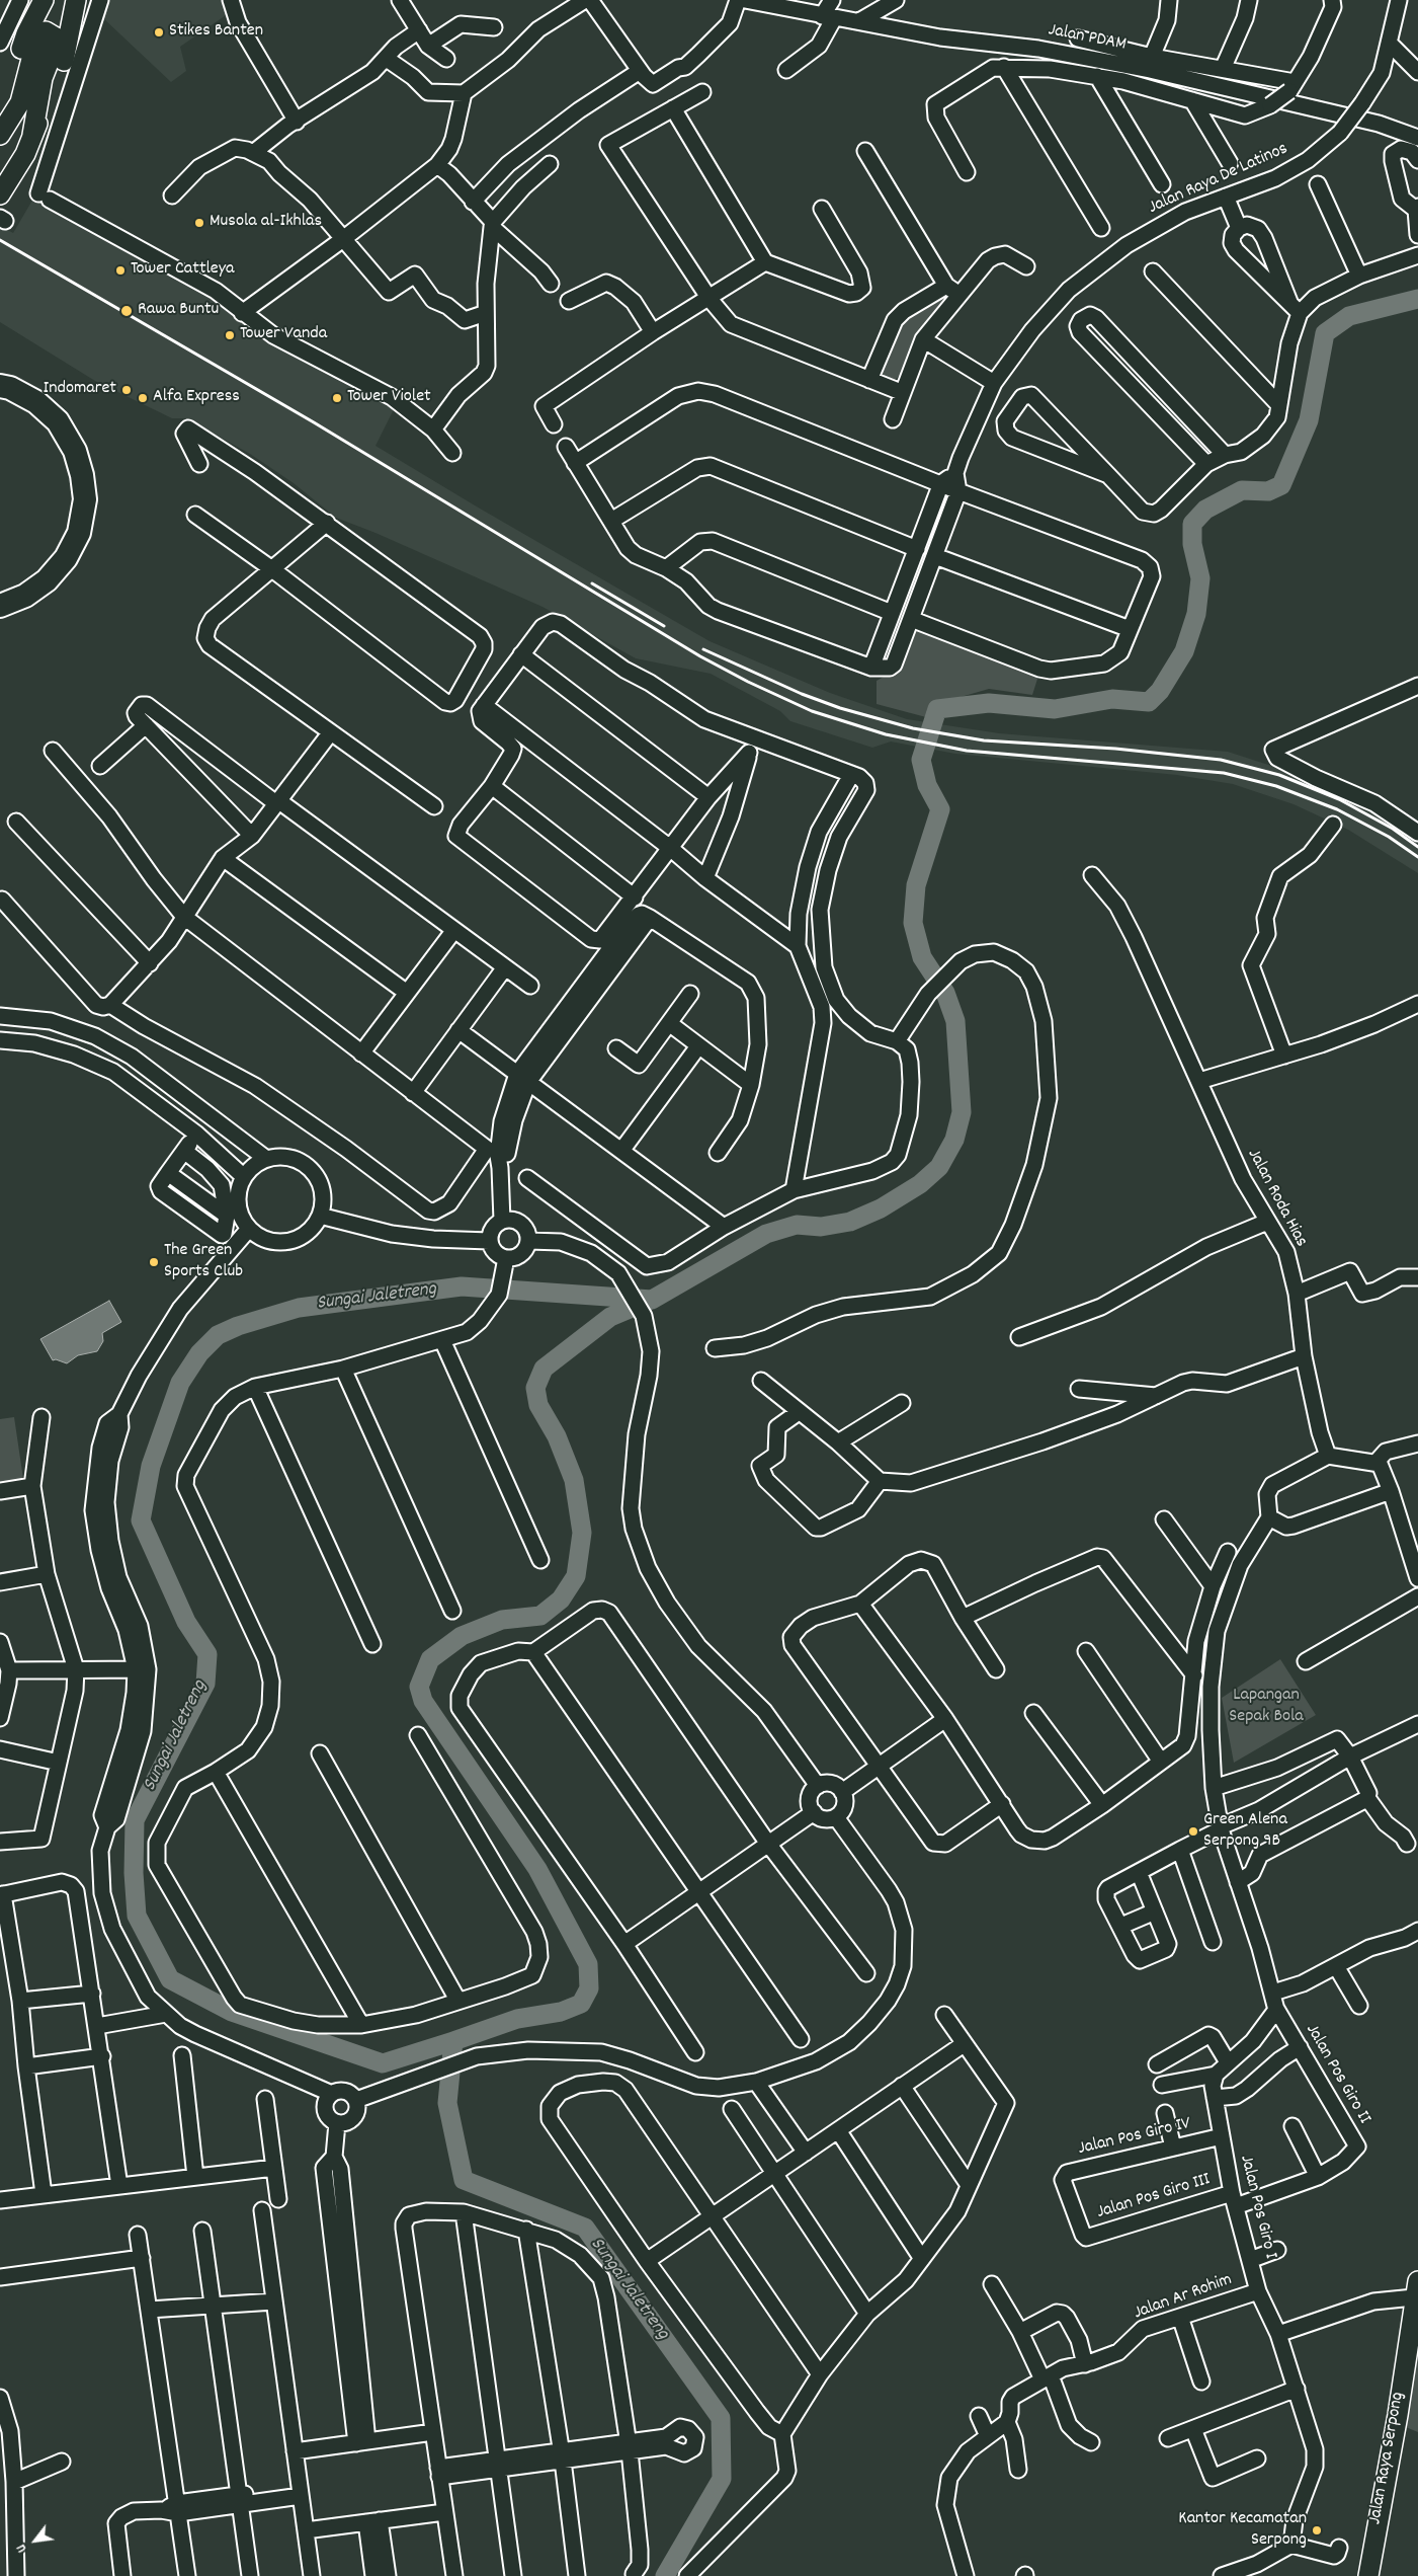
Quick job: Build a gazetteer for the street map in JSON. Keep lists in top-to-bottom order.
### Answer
{
  "streets": {
    "main road": ["Jalan Raya Serpong"],
    "street": [
      "Jalan PDAM",
      "Jalan Raya De Latinos",
      "Jalan Roda Hias",
      "Jalan Pos Giro II",
      "Jalan Pos Giro IV",
      "Jalan Pos Giro III",
      "Jalan Pos Giro I",
      "Jalan Ar Rohim"
    ]
  },
  "crossings": [
    ["Jalan Pos Giro II", "Jalan Pos Giro III"],
    ["Jalan Pos Giro II", "Jalan Pos Giro I"],
    ["Jalan Pos Giro IV", "Jalan Pos Giro III"],
    ["Jalan Pos Giro IV", "Jalan Pos Giro I"],
    ["Jalan Pos Giro III", "Jalan Pos Giro I"],
    ["Jalan Pos Giro I", "Jalan Ar Rohim"]
  ],
  "water": ["Sungai Jaletreng"],
  "parks": ["Lapangan Sepak Bola"],
  "places": [
    "Stikes Banten",
    "Musola al-Ikhlas",
    "Tower Cattleya",
    "Rawa Buntu",
    "Tower Vanda",
    "Indomaret",
    "Alfa Express",
    "Tower Violet",
    "The Green Sports Club",
    "Green Alena Serpong 9B",
    "Kantor Kecamatan Serpong"
  ],
  "north": "bottom left"
}
